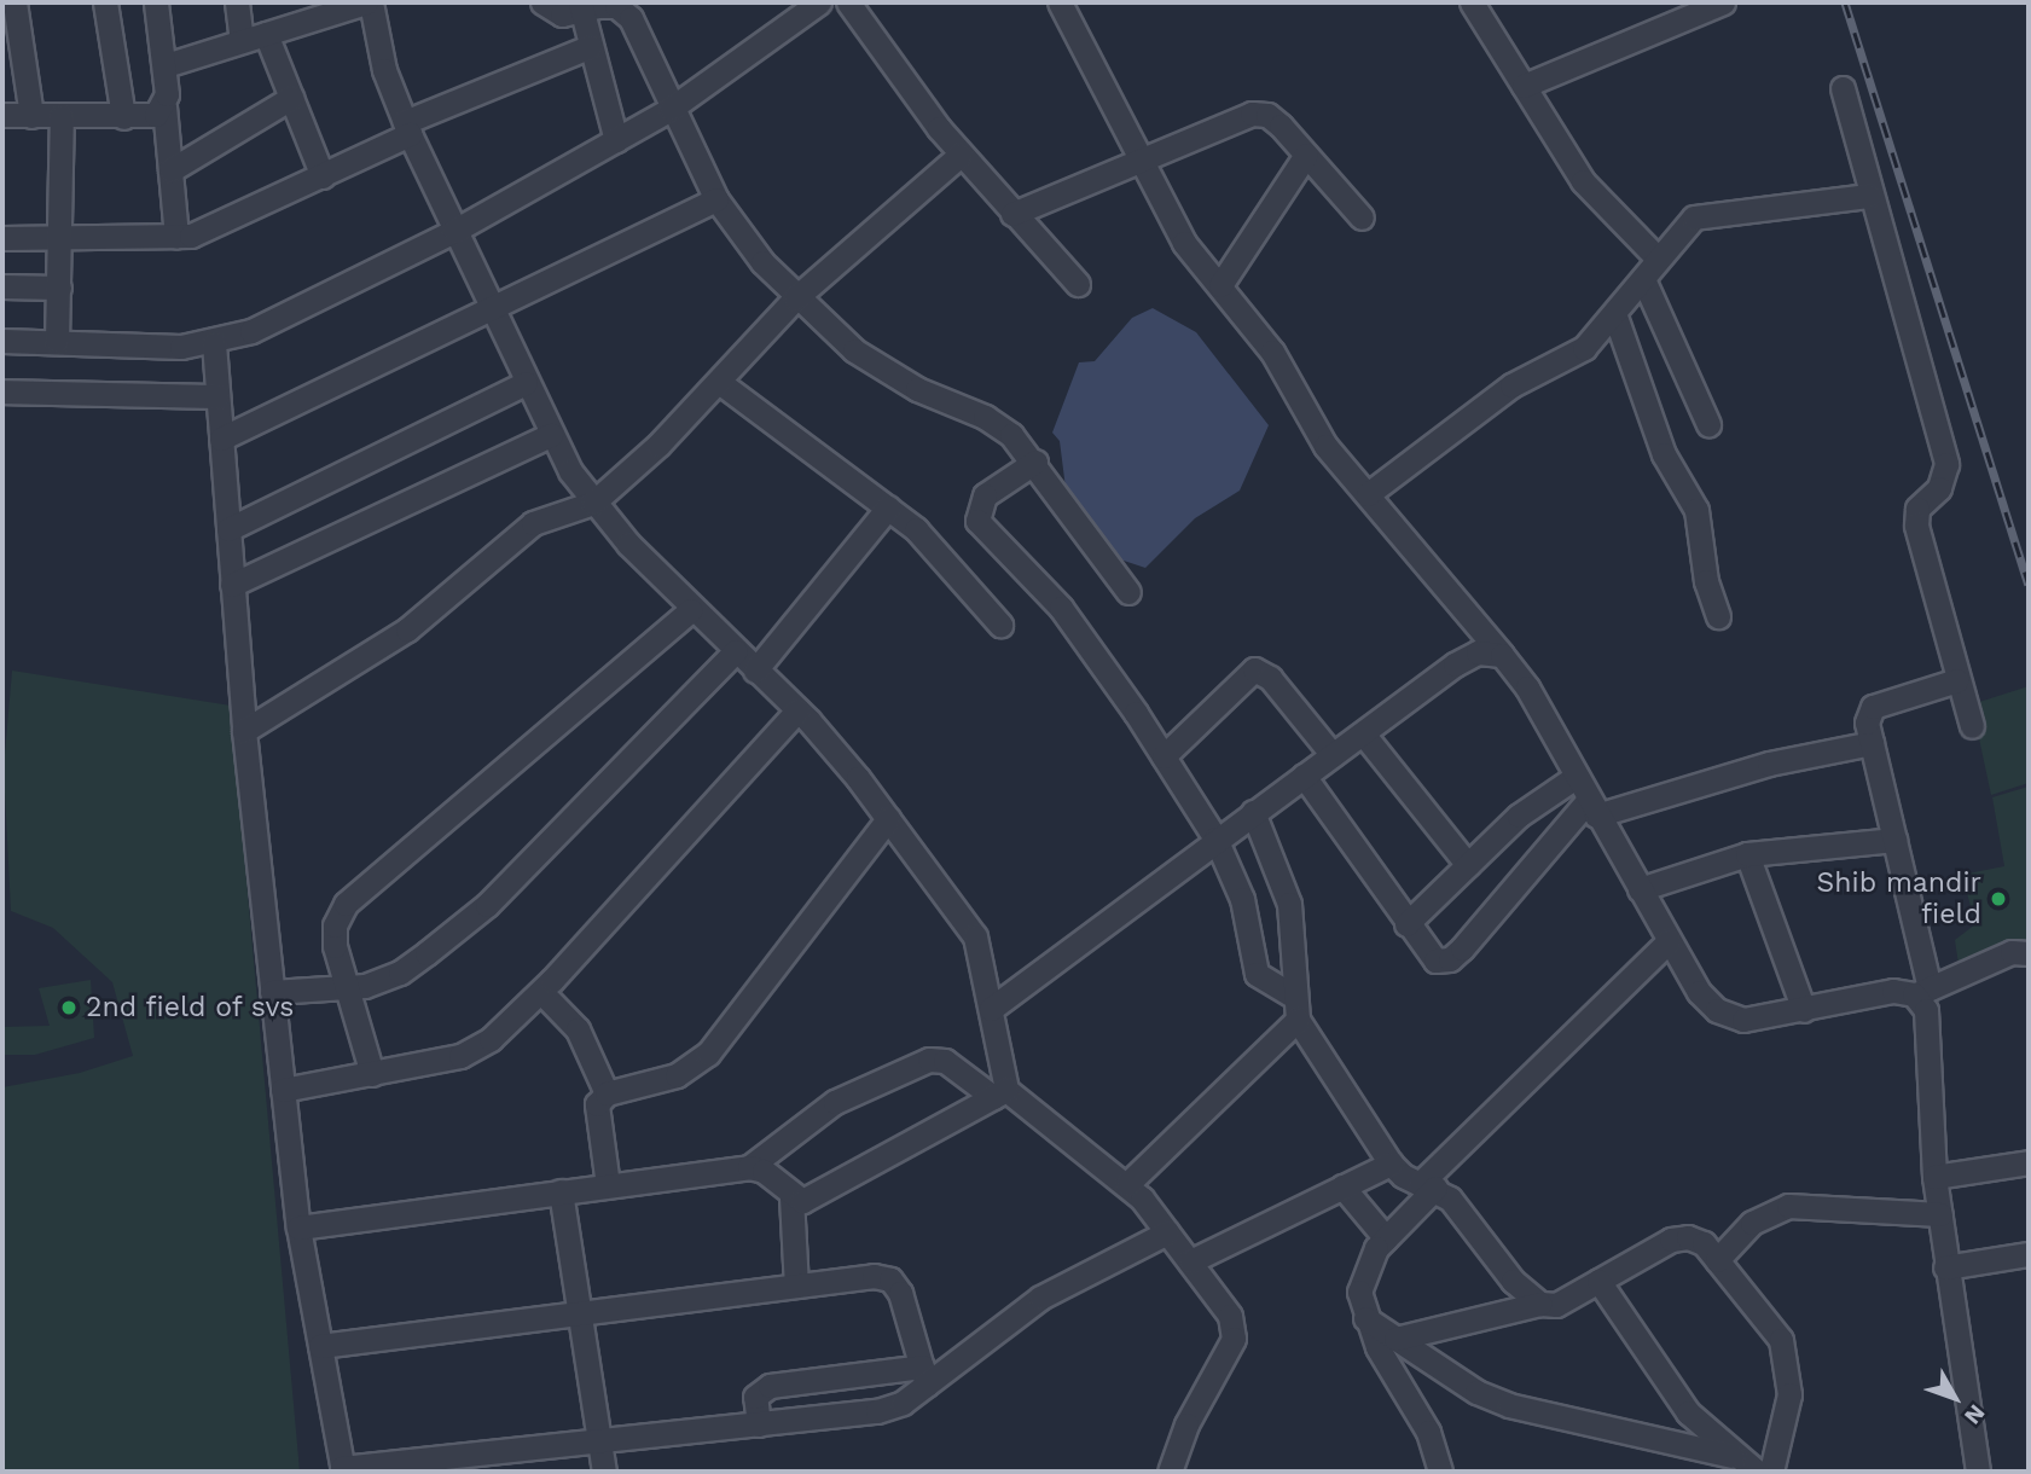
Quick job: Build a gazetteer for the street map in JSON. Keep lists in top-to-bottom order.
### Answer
{
  "places": ["Shib mandir field", "2nd field of svs"],
  "north": "bottom right"
}
